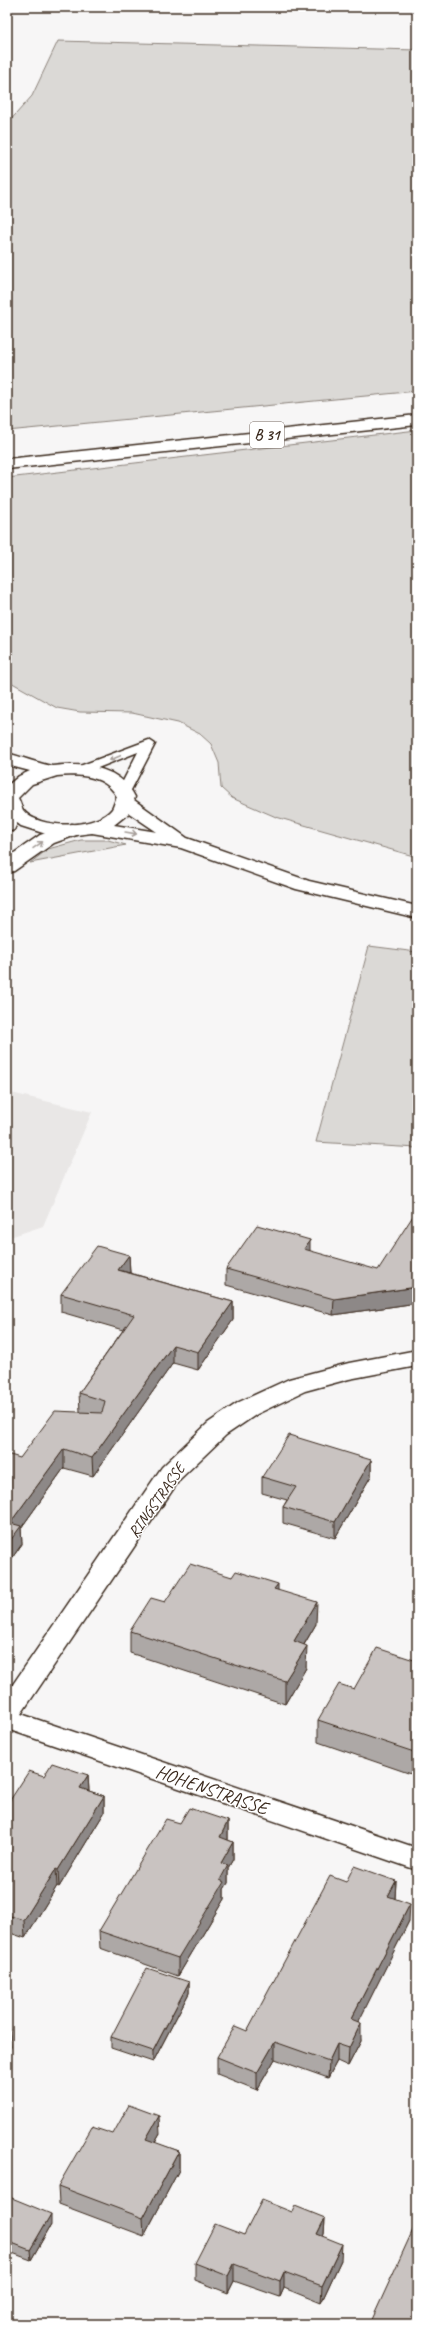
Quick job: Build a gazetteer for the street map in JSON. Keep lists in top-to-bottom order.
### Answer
{
  "streets": {
    "main road": ["B 31", "RINGSTRASSE", "HOHENSTRASSE"]
  }
}
